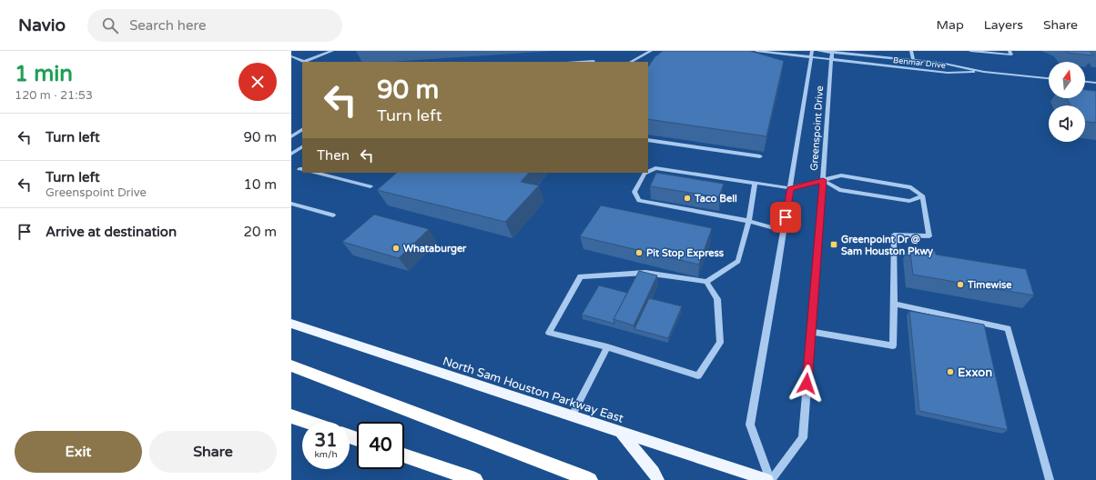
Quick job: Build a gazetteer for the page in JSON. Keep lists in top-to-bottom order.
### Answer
{
  "streets": {
    "main road": ["North Sam Houston Parkway East"],
    "street": ["Benmar Drive", "Greenspoint Drive"]
  },
  "crossings": [
    ["Benmar Drive", "Greenspoint Drive"]
  ],
  "places": {
    "other": [
      "Taco Bell",
      "Whataburger",
      "Pit Stop Express",
      "Timewise",
      "Exxon"
    ],
    "transit": ["Greenpoint Dr @ Sam Houston Pkwy"]
  },
  "north": "top",
  "page": {
    "header": "Navio",
    "search": "Search here",
    "nav": ["Map", "Layers", "Share"],
    "heading": ["1 min", "120 m · 21:53"],
    "turn": ["90 m", "Turn left"],
    "list": [
      {
        "name": "Turn left",
        "value": "90 m"
      },
      {
        "name": "Turn left",
        "note": "Greenspoint Drive",
        "value": "10 m"
      },
      {
        "name": "Arrive at destination",
        "value": "20 m"
      }
    ],
    "then": "Then",
    "speed": "31 km/h",
    "limit": "40",
    "buttons": ["Exit", "Share"]
  }
}
